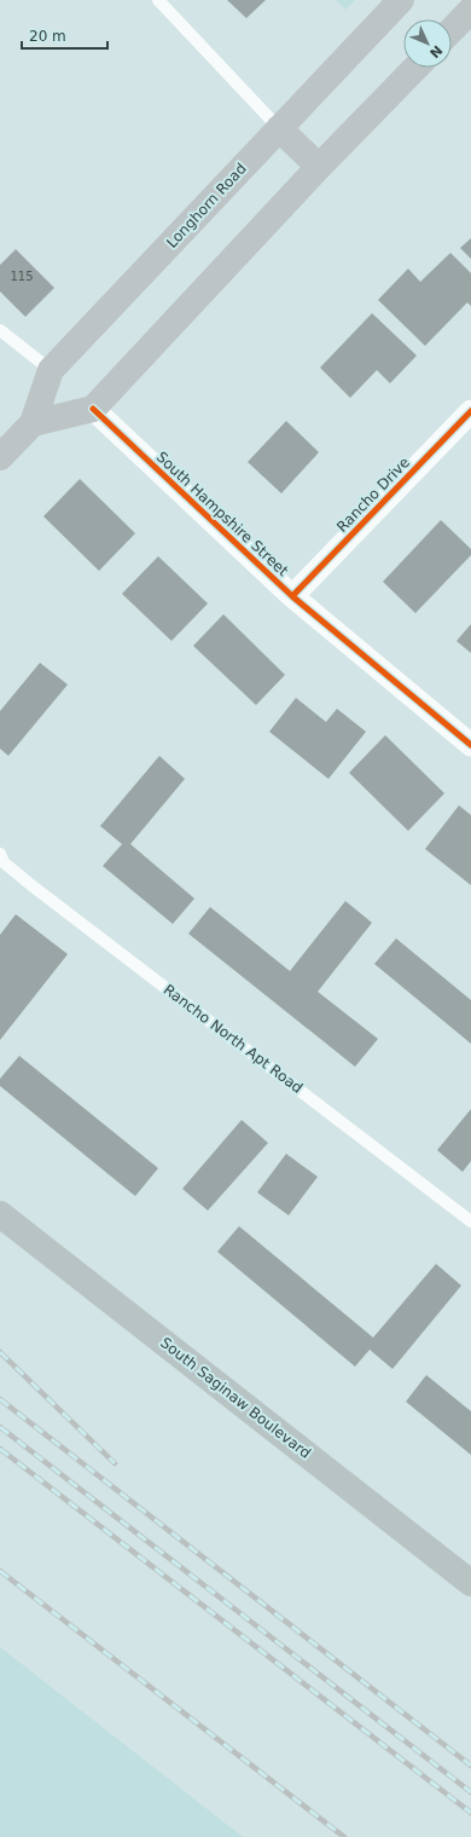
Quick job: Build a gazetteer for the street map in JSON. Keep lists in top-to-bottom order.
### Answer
{
  "streets": {
    "main road": ["Longhorn Road", "South Saginaw Boulevard"],
    "street": ["Rancho Drive", "South Hampshire Street"],
    "lane": ["Rancho North Apt Road"]
  },
  "crossings": [
    ["Rancho Drive", "South Hampshire Street"]
  ],
  "house_numbers": ["115"],
  "scale_bar": "20 m",
  "north": "bottom right"
}
